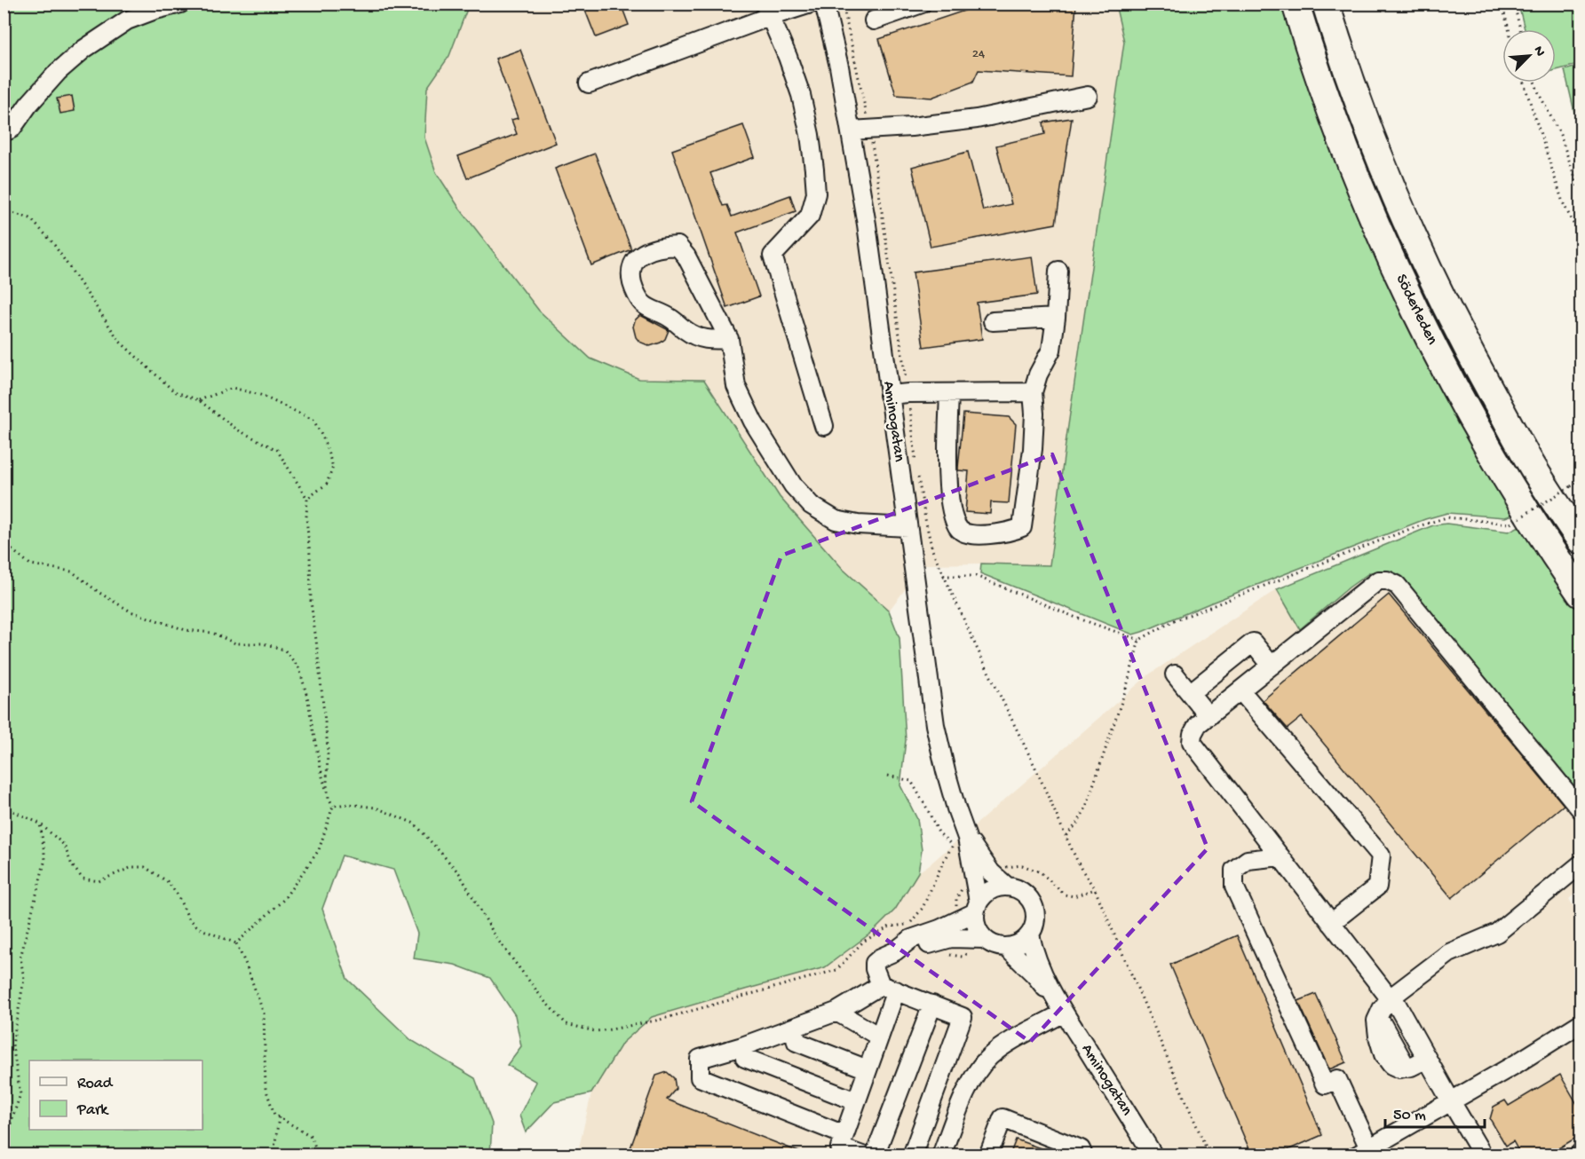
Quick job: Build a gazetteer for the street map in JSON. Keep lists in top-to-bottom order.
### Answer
{
  "streets": {
    "highway": ["Söderleden"],
    "street": ["Aminogatan"]
  },
  "house_numbers": ["24"],
  "legend": ["Road", "Park"],
  "scale_bar": "50 m",
  "north": "top right"
}
